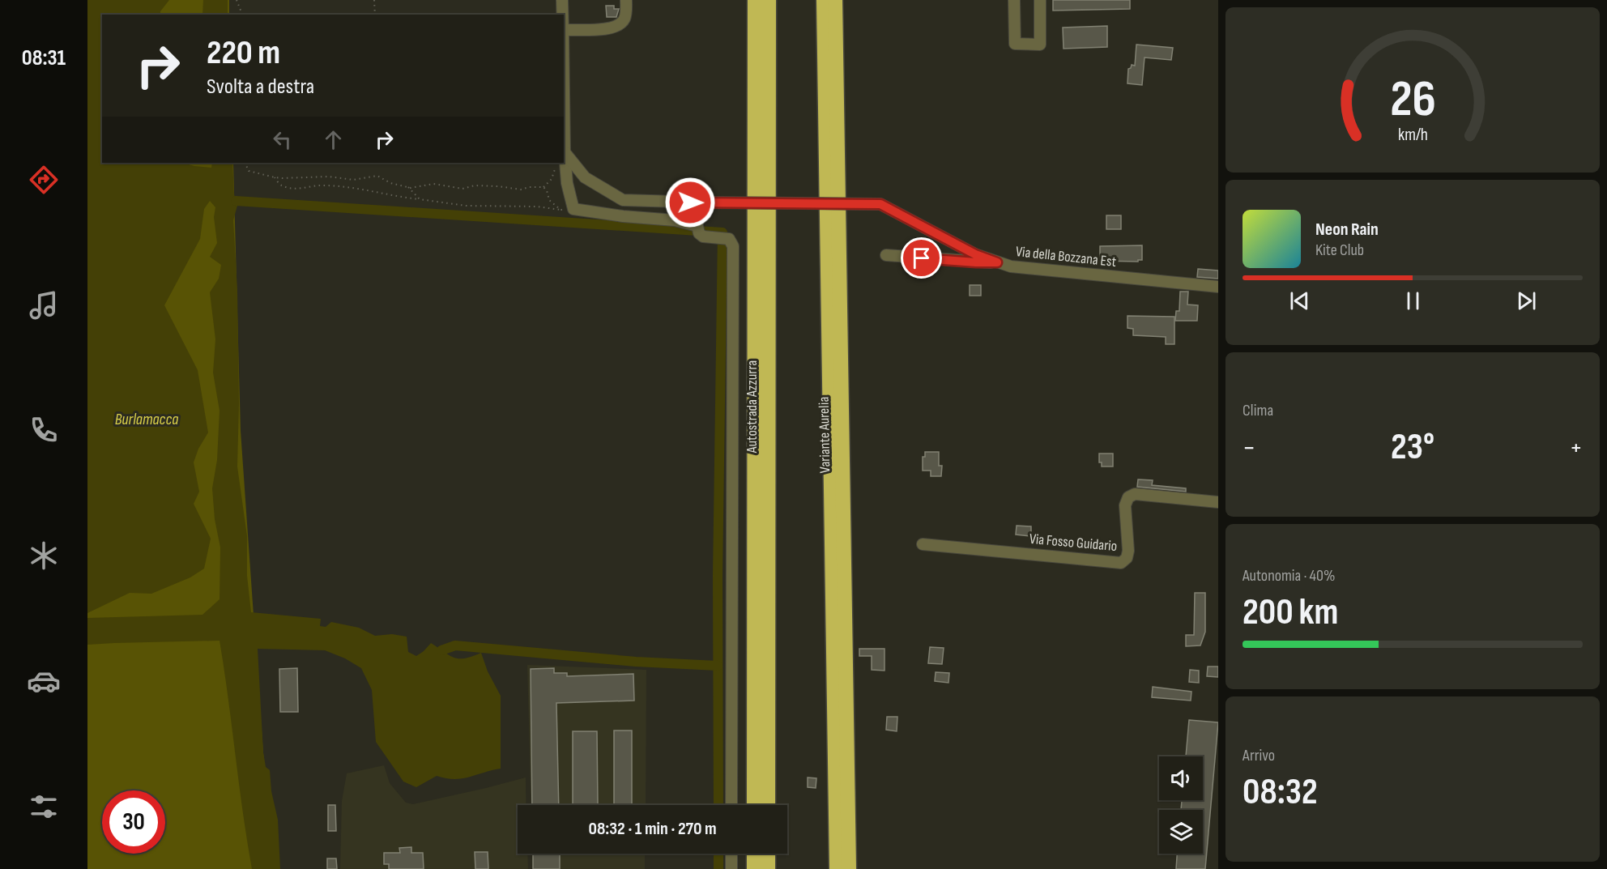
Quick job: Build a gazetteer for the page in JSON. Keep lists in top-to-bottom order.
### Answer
{
  "streets": {
    "highway": ["Autostrada Azzurra", "Variante Aurelia"],
    "street": ["Via della Bozzana Est", "Via Fosso Guidario"]
  },
  "water": ["Burlamacca"],
  "page": {
    "tabs": "08:31",
    "turn": ["220 m", "Svolta a destra"],
    "song": ["Neon Rain", "Kite Club"],
    "tile": [
      "Clima",
      ["Autonomia · 40%", "200 km"],
      ["Arrivo", "08:32"]
    ],
    "heat": ["−", "23°", "+"],
    "limit": "30",
    "trip": "08:32 · 1 min · 270 m",
    "gauge": ["26", "km/h"]
  }
}
